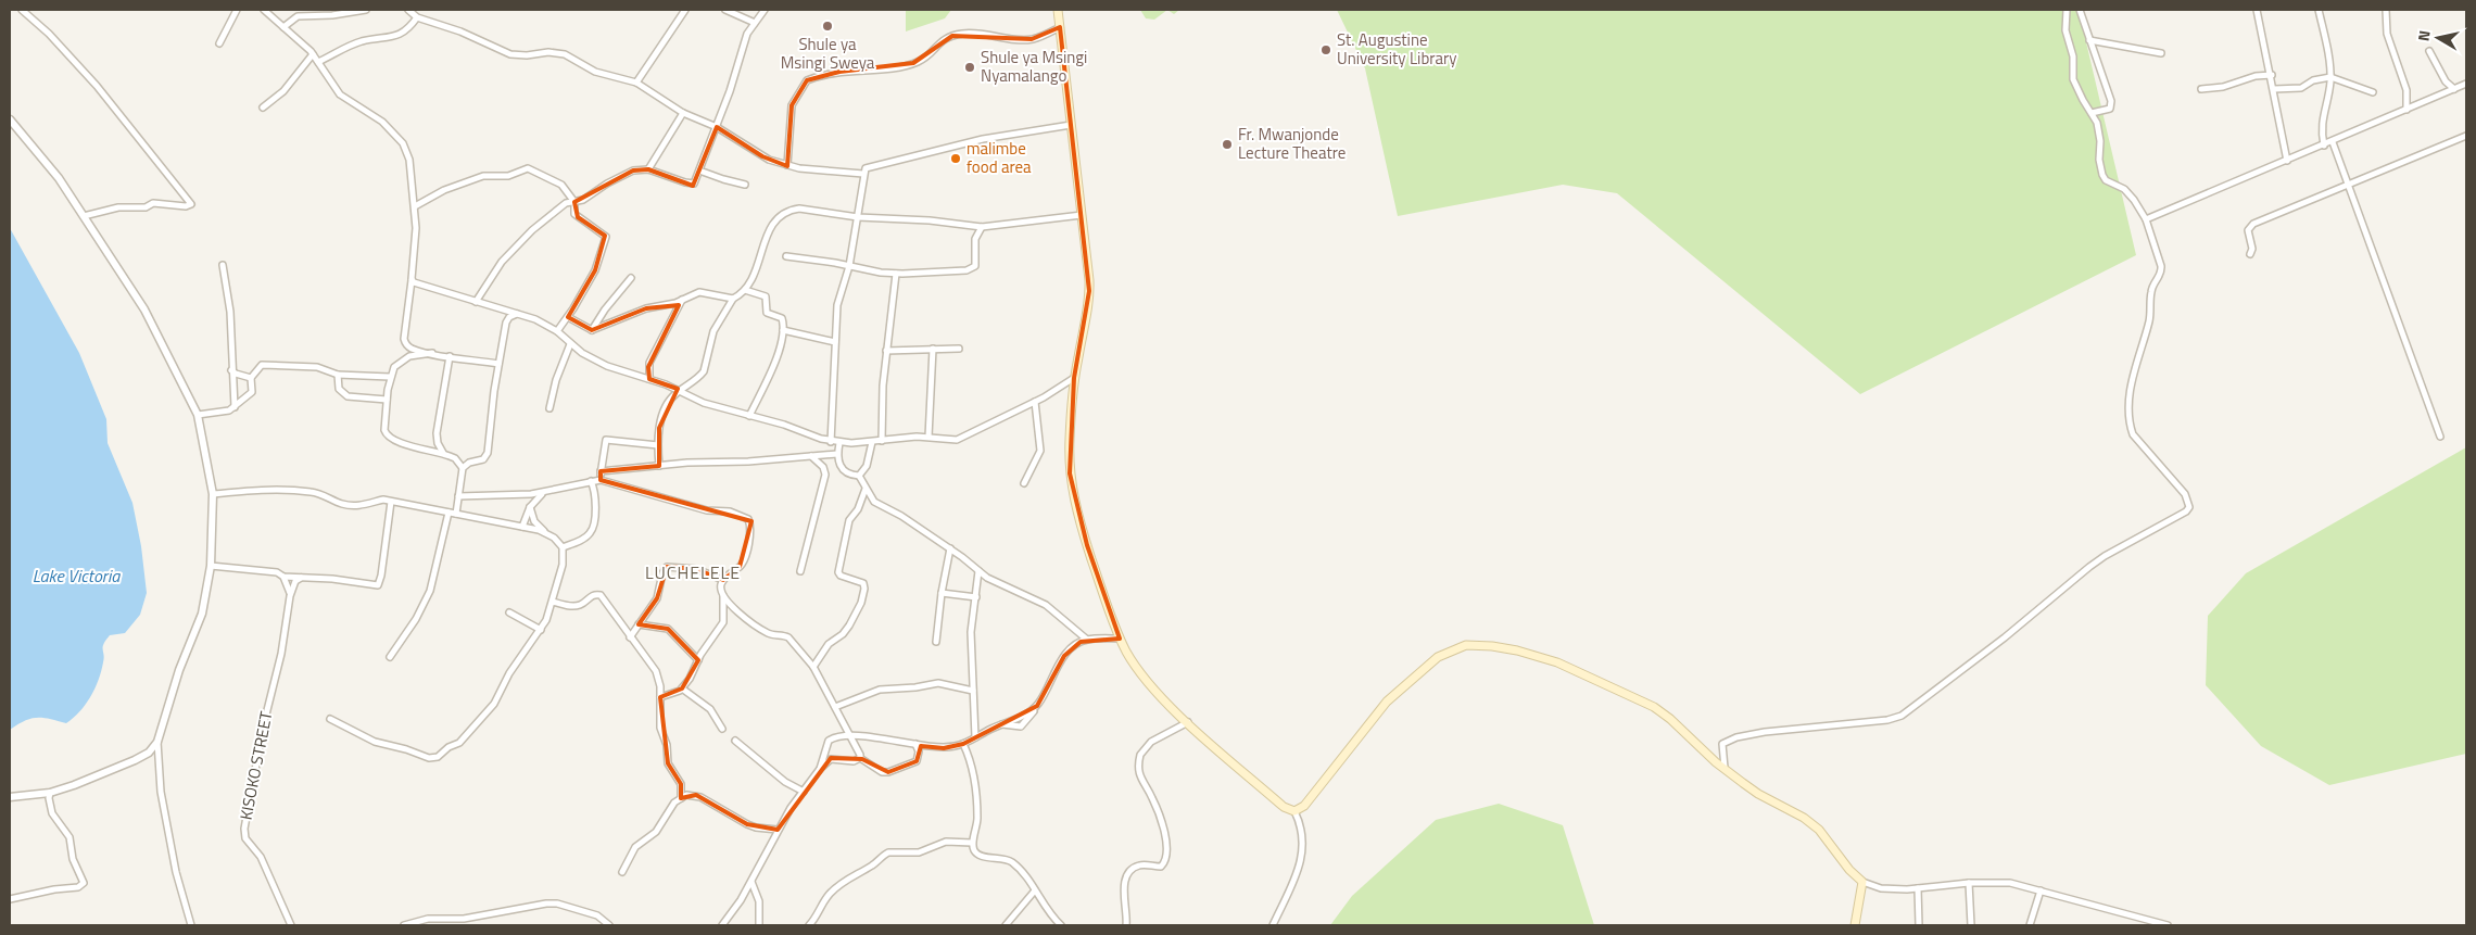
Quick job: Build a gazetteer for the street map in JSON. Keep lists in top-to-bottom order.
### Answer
{
  "streets": {
    "street": ["KISOKO STREET"]
  },
  "districts": ["LUCHELELE"],
  "water": ["Lake Victoria"],
  "places": [
    "Shule ya Msingi Sweya",
    "St. Augustine University Library",
    "Shule ya Msingi Nyamalango",
    "Fr. Mwanjonde Lecture Theatre",
    "malimbe food area"
  ],
  "north": "left"
}
